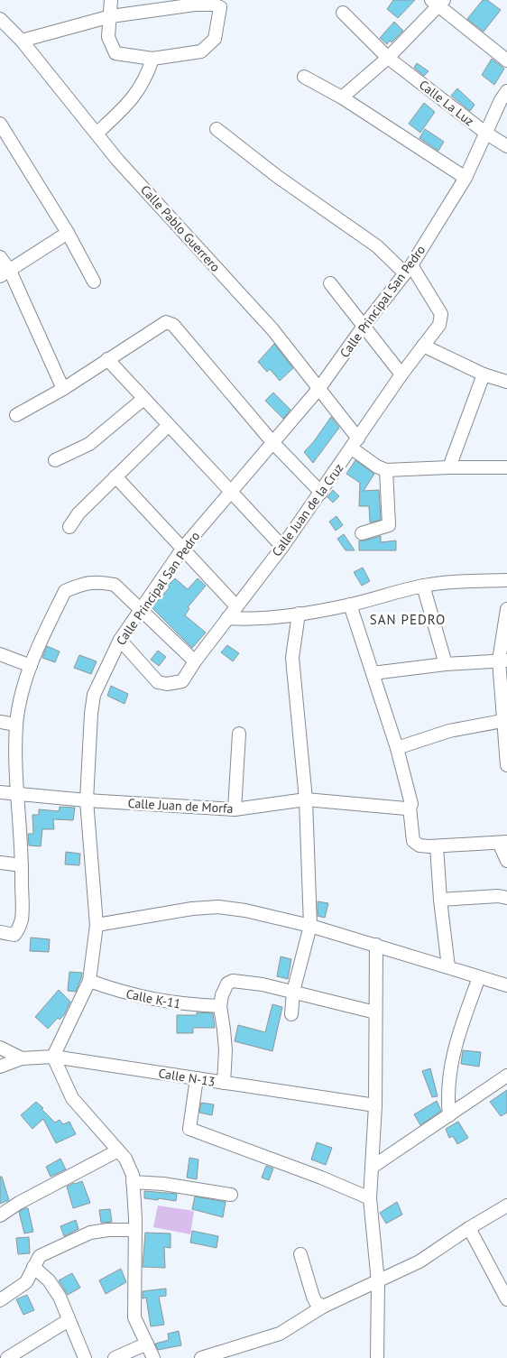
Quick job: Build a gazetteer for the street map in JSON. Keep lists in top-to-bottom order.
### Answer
{
  "streets": {
    "street": [
      "Calle La Luz",
      "Calle Pablo Guerrero",
      "Calle Principal San Pedro",
      "Calle Juan de la Cruz",
      "Calle Juan de Morfa",
      "Calle K-11",
      "Calle N-13"
    ]
  },
  "crossings": [
    ["Calle La Luz", "Calle Principal San Pedro"],
    ["Calle Pablo Guerrero", "Calle Principal San Pedro"],
    ["Calle Pablo Guerrero", "Calle Juan de la Cruz"],
    ["Calle Principal San Pedro", "Calle Juan de la Cruz"],
    ["Calle Principal San Pedro", "Calle Juan de Morfa"],
    ["Calle Principal San Pedro", "Calle K-11"],
    ["Calle Principal San Pedro", "Calle N-13"]
  ],
  "districts": ["SAN PEDRO"]
}
